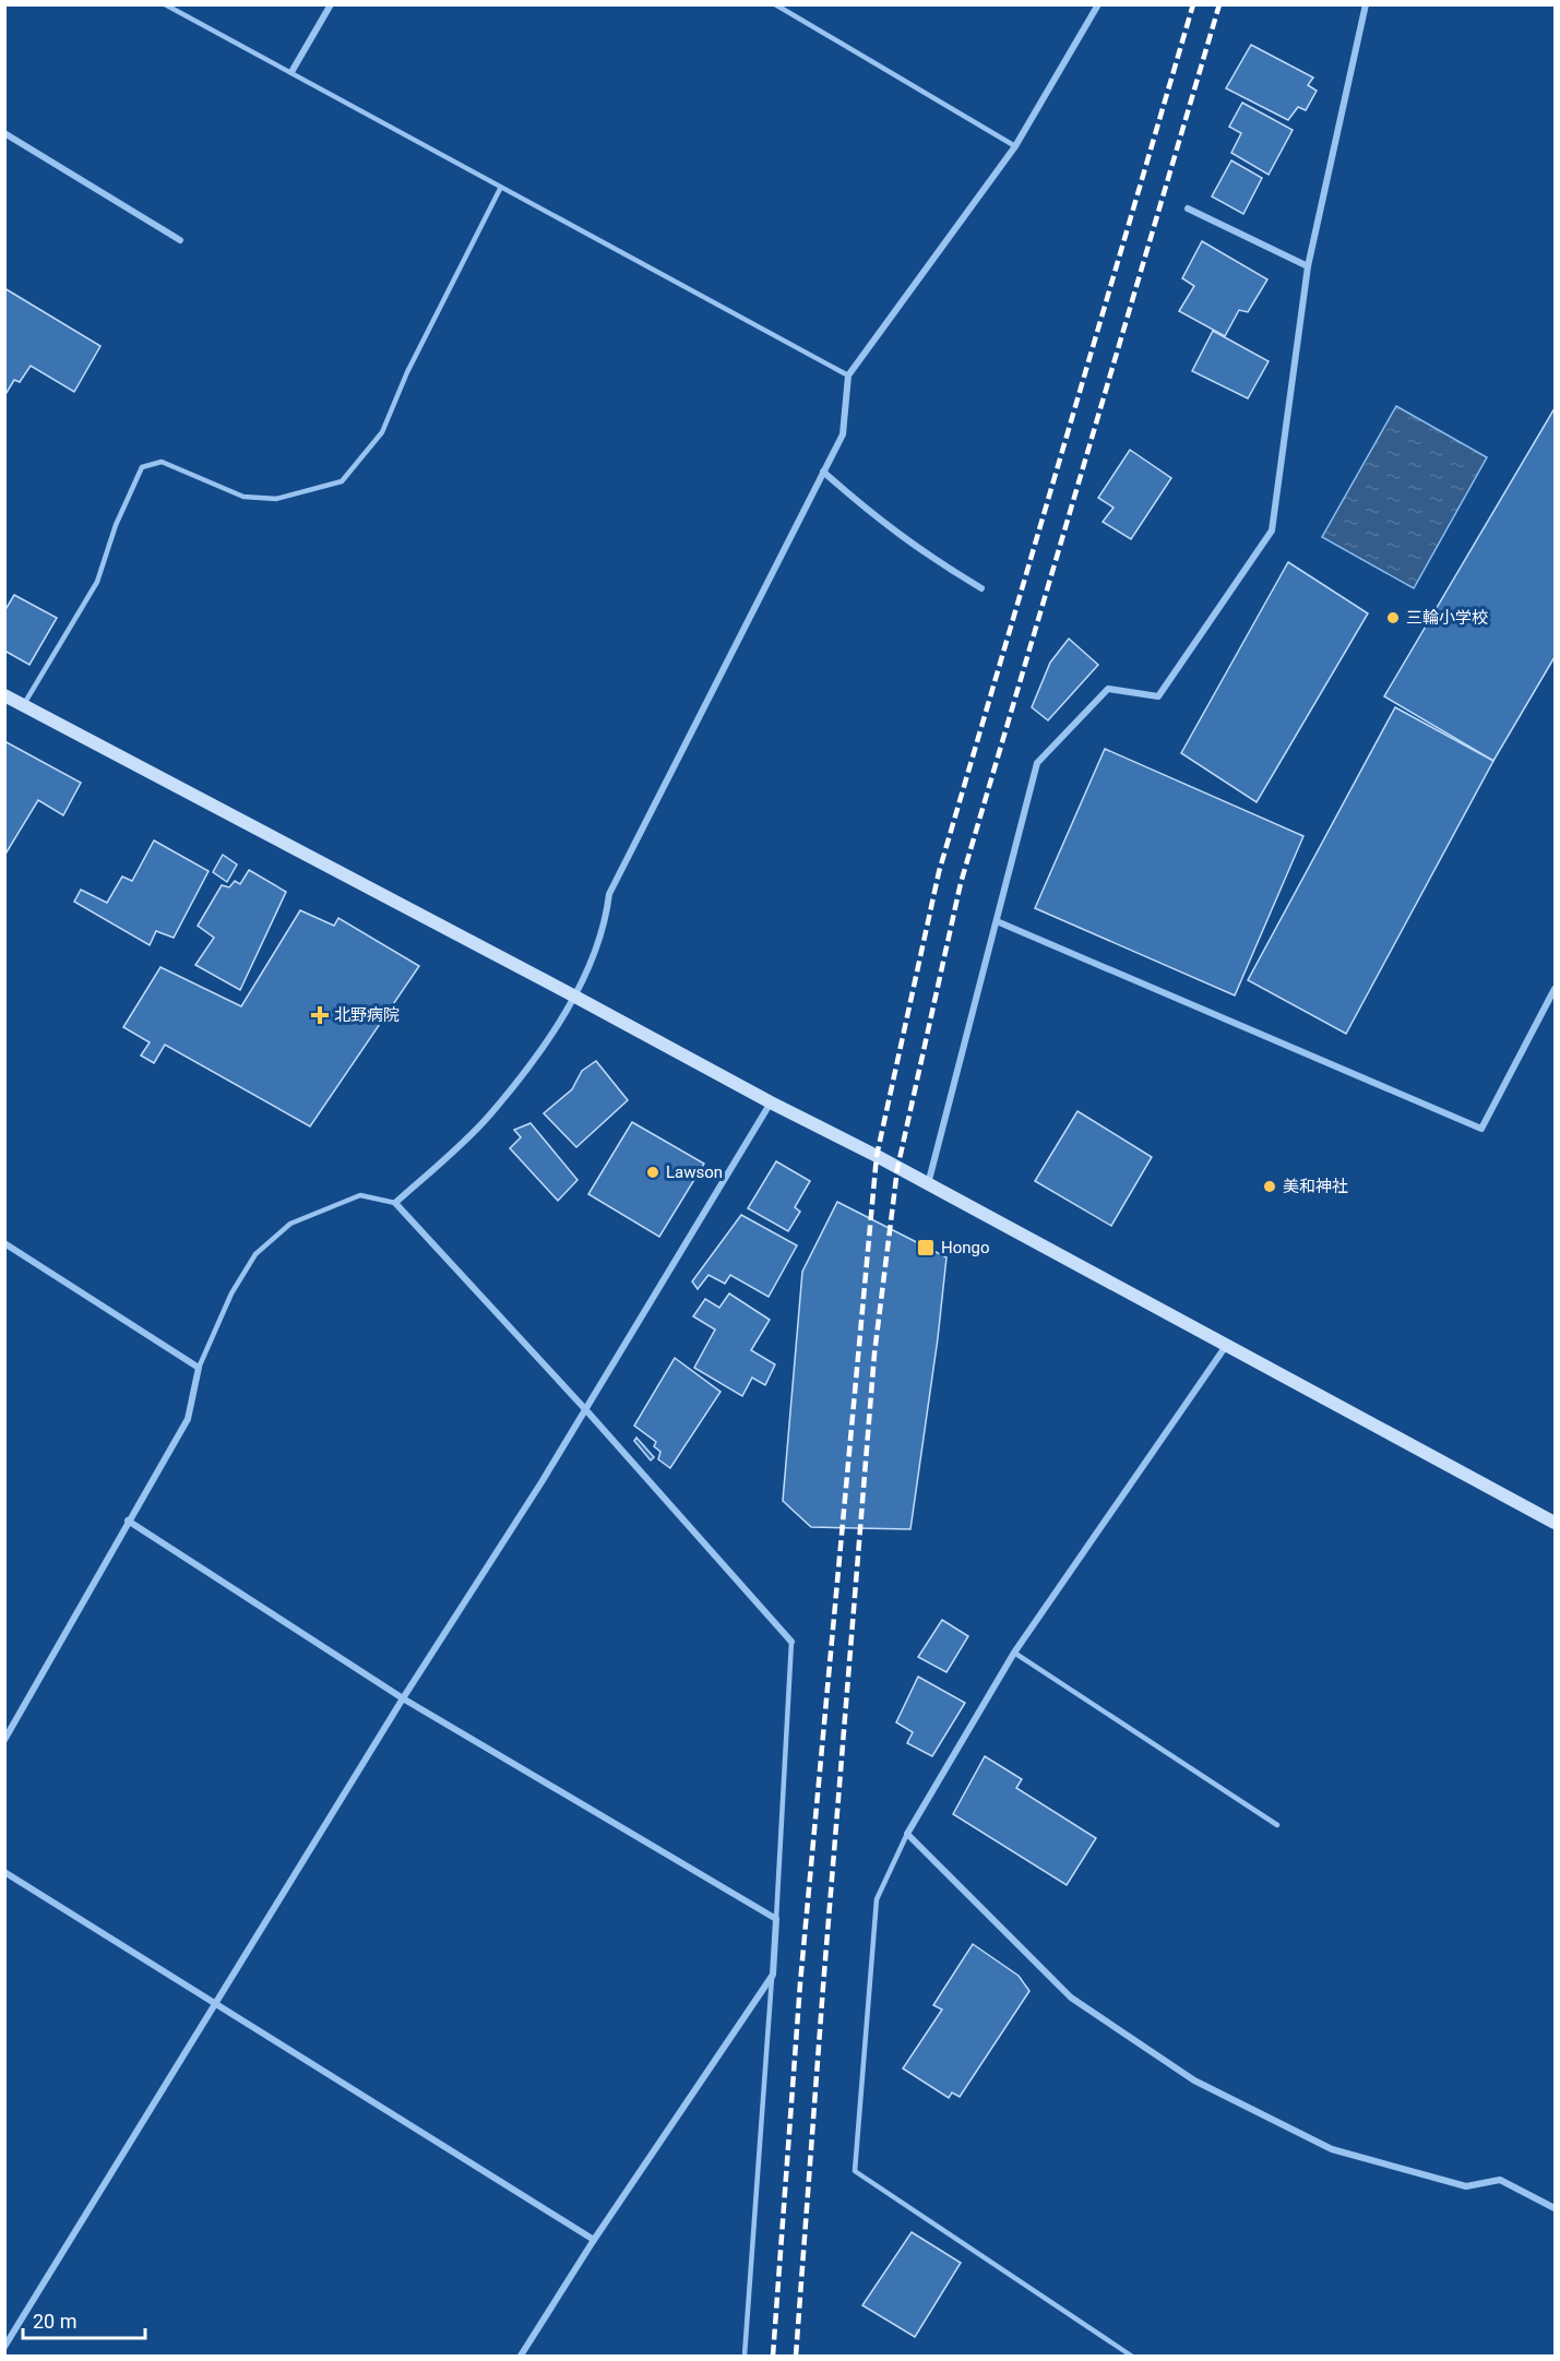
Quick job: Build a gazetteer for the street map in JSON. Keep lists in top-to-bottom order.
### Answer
{
  "places": {
    "other": ["三輪小学校", "Lawson", "美和神社"],
    "health": ["北野病院"],
    "transit": ["Hongo"]
  },
  "scale_bar": "20 m"
}
